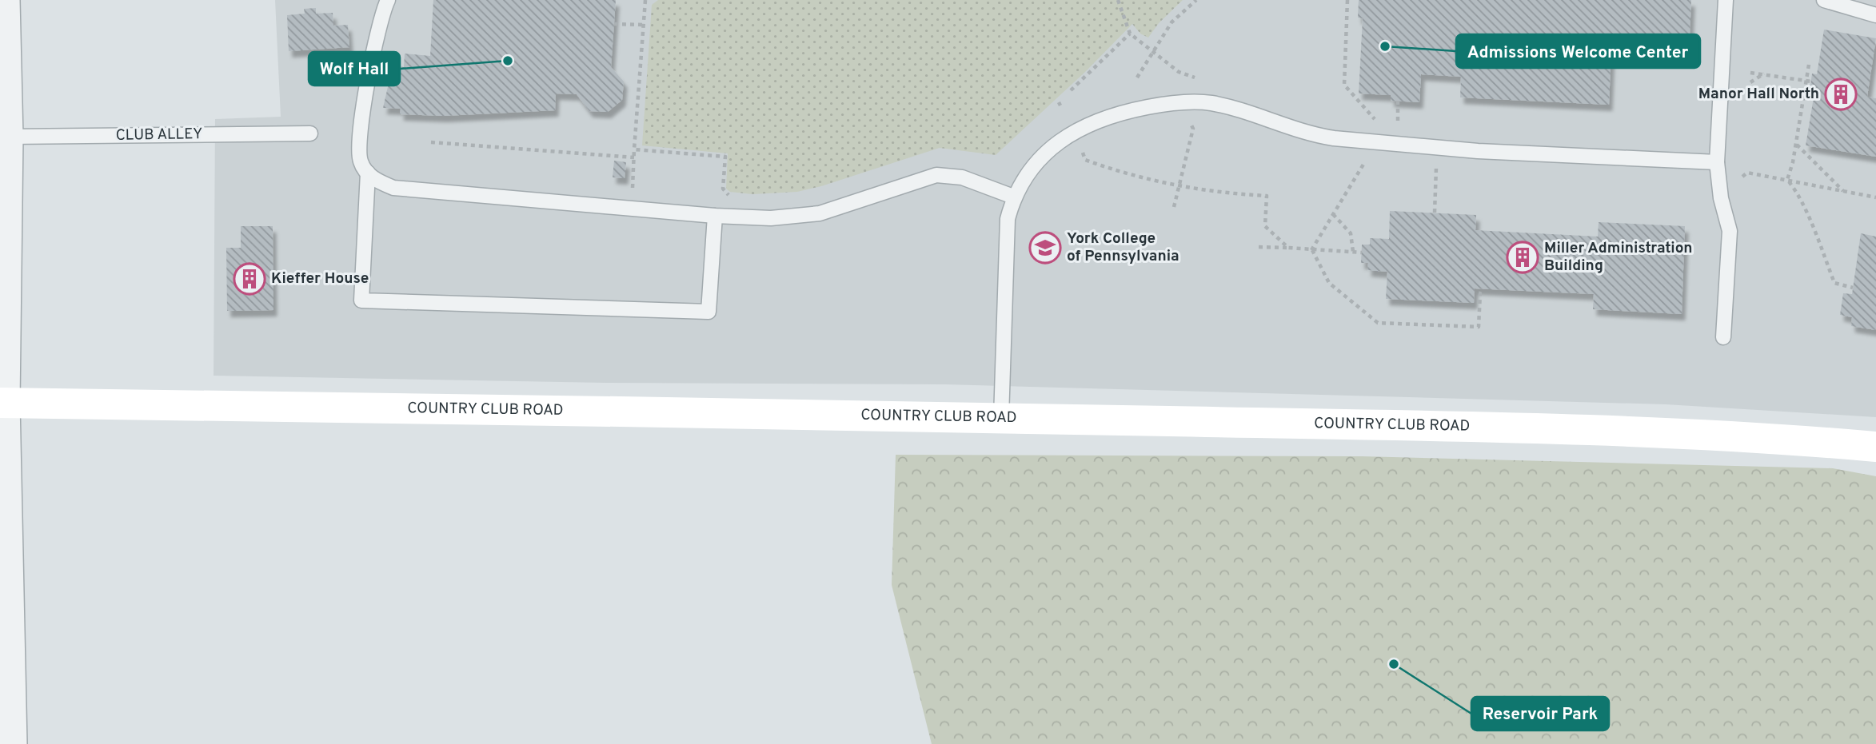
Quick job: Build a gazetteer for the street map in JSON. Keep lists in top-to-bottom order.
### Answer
{
  "streets": {
    "main road": ["COUNTRY CLUB ROAD"],
    "lane": ["CLUB ALLEY"]
  },
  "places": {
    "other": ["Admissions Welcome Center", "Wolf Hall", "Reservoir Park"],
    "building": ["Manor Hall North", "Miller Administration Building", "Kieffer House"],
    "school or university": ["York College of Pennsylvania"]
  }
}
